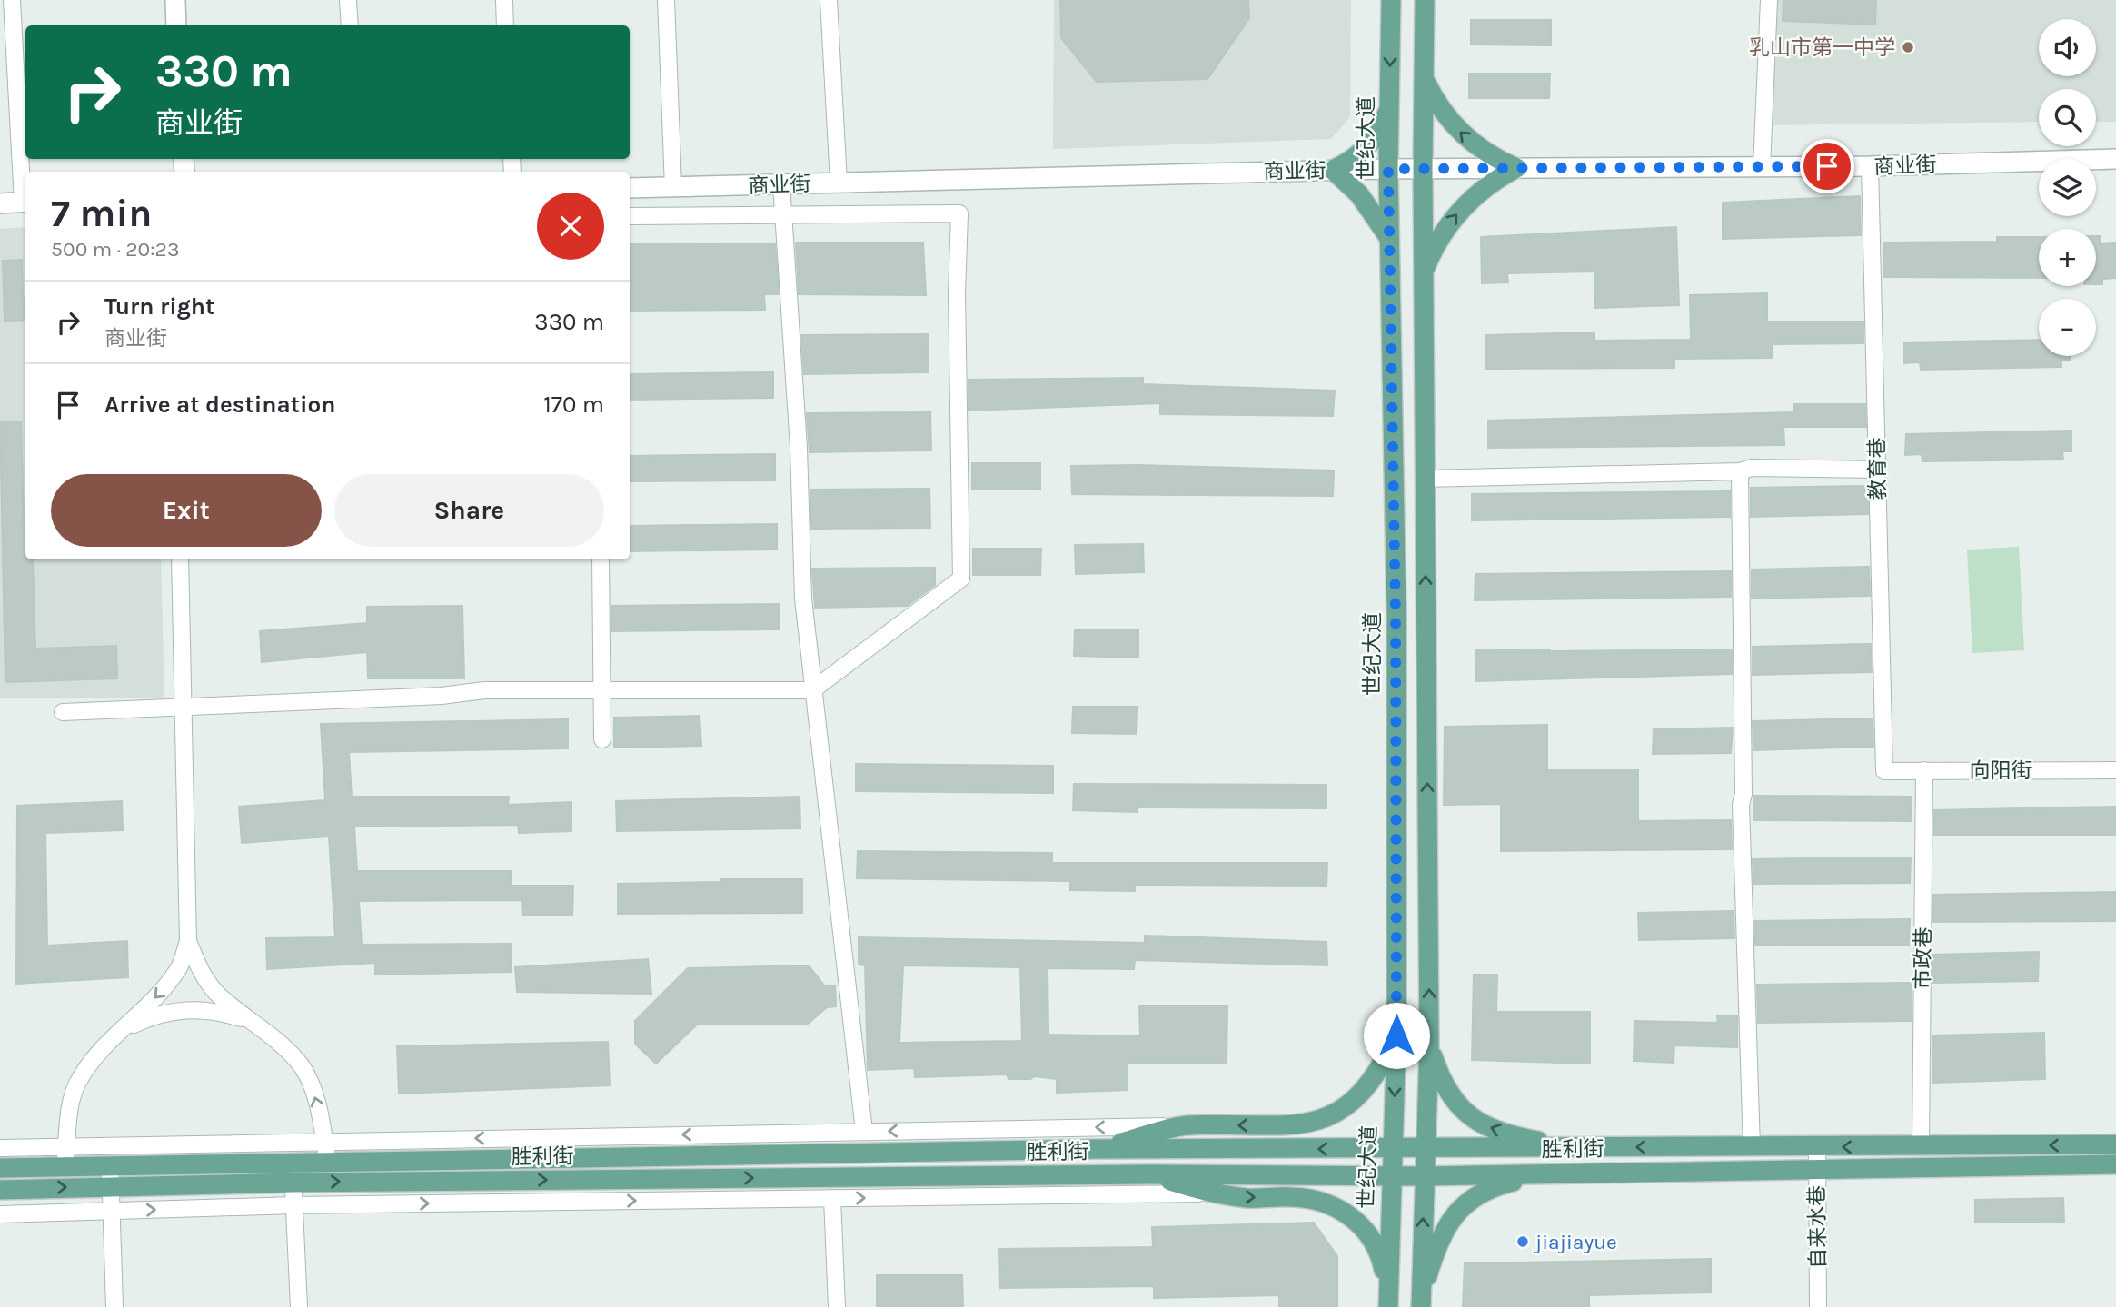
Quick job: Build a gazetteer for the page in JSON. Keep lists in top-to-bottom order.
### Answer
{
  "streets": {
    "main road": ["世纪大道", "胜利街"],
    "street": [
      "商业街",
      "教育巷",
      "向阳街",
      "市政巷",
      "自来水巷"
    ]
  },
  "crossings": [
    ["世纪大道", "商业街"],
    ["世纪大道", "胜利街"],
    ["商业街", "教育巷"],
    ["教育巷", "向阳街"],
    ["向阳街", "市政巷"],
    ["市政巷", "胜利街"],
    ["胜利街", "自来水巷"]
  ],
  "places": ["乳山市第一中学", "jiajiayue"],
  "page": {
    "map_buttons": ["+", "−"],
    "turn": ["330 m", "商业街"],
    "heading": ["7 min", "500 m · 20:23"],
    "list": [
      {
        "name": "Turn right",
        "note": "商业街",
        "value": "330 m"
      },
      {
        "name": "Arrive at destination",
        "value": "170 m"
      }
    ],
    "buttons": ["Exit", "Share"]
  }
}
